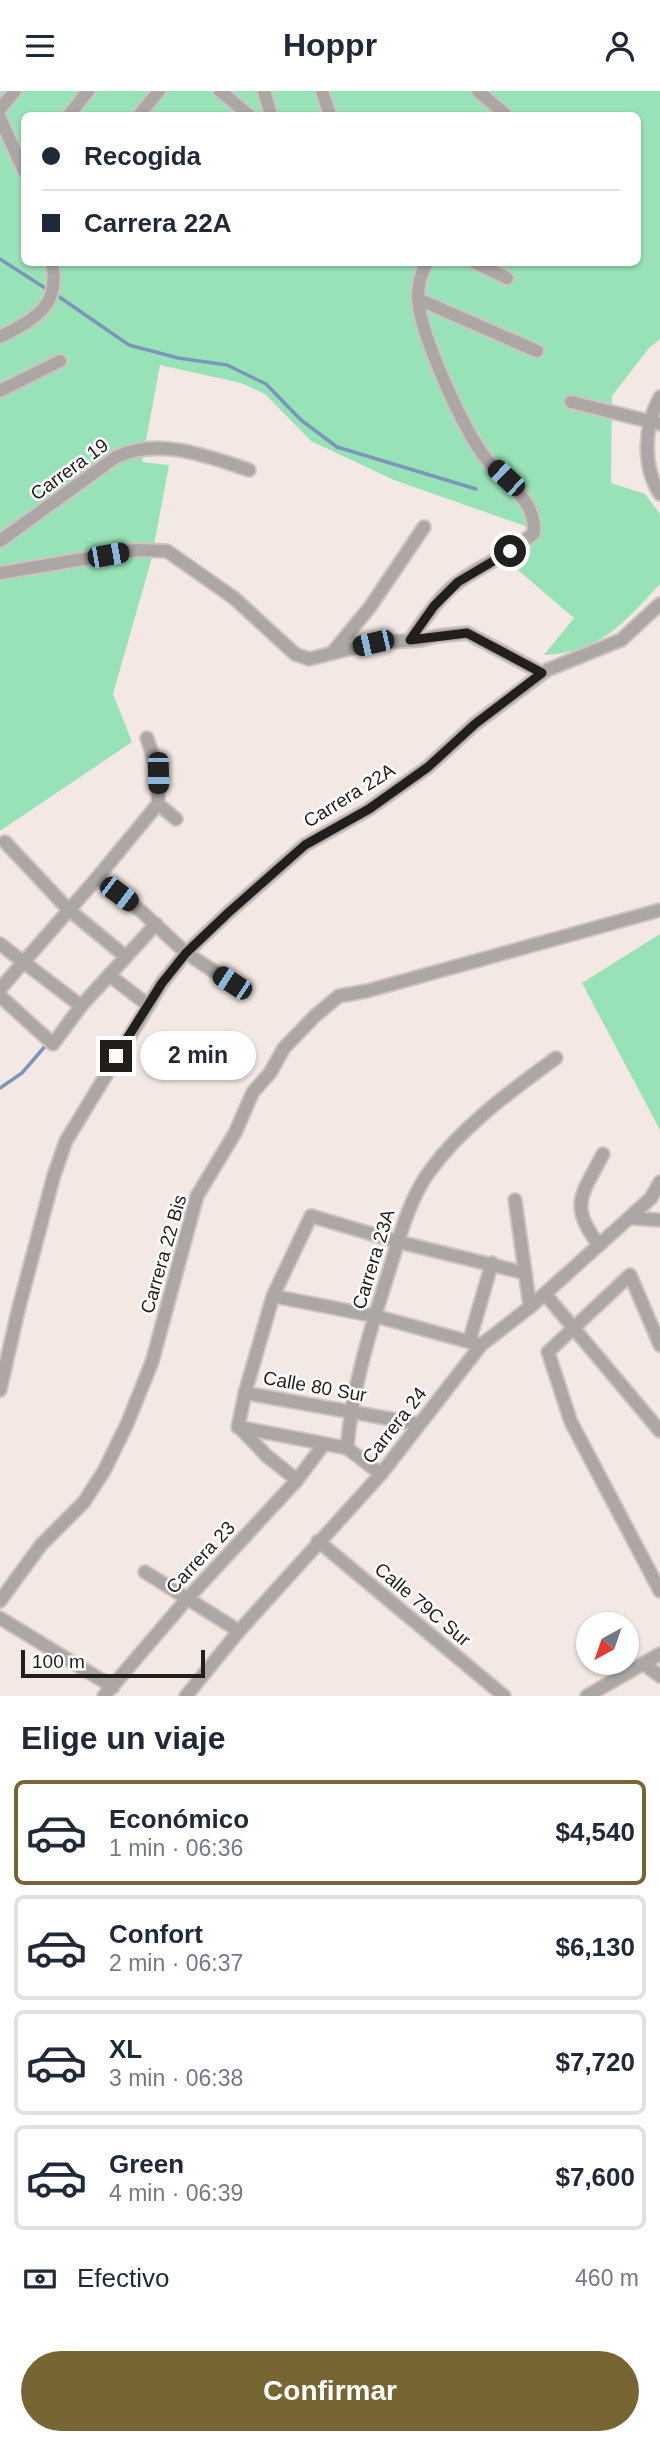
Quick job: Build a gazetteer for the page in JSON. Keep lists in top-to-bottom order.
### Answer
{
  "streets": {
    "street": [
      "Carrera 19",
      "Carrera 22A",
      "Carrera 22 Bis",
      "Carrera 23A",
      "Calle 80 Sur",
      "Carrera 24",
      "Carrera 23",
      "Calle 79C Sur"
    ]
  },
  "crossings": [
    ["Carrera 23A", "Calle 80 Sur"],
    ["Calle 80 Sur", "Carrera 24"],
    ["Carrera 24", "Calle 79C Sur"]
  ],
  "scale_bar": "100 m",
  "north": "bottom left",
  "page": {
    "header": "Hoppr",
    "banner": ["Recogida", "Carrera 22A"],
    "bubble": "2 min",
    "scale": "100 m",
    "heading": "Elige un viaje",
    "list": [
      {
        "name": "Económico",
        "note": "1 min · 06:36",
        "value": "$4,540"
      },
      {
        "name": "Confort",
        "note": "2 min · 06:37",
        "value": "$6,130"
      },
      {
        "name": "XL",
        "note": "3 min · 06:38",
        "value": "$7,720"
      },
      {
        "name": "Green",
        "note": "4 min · 06:39",
        "value": "$7,600"
      }
    ],
    "pay": ["Efectivo", "460 m"],
    "buttons": "Confirmar"
  }
}
